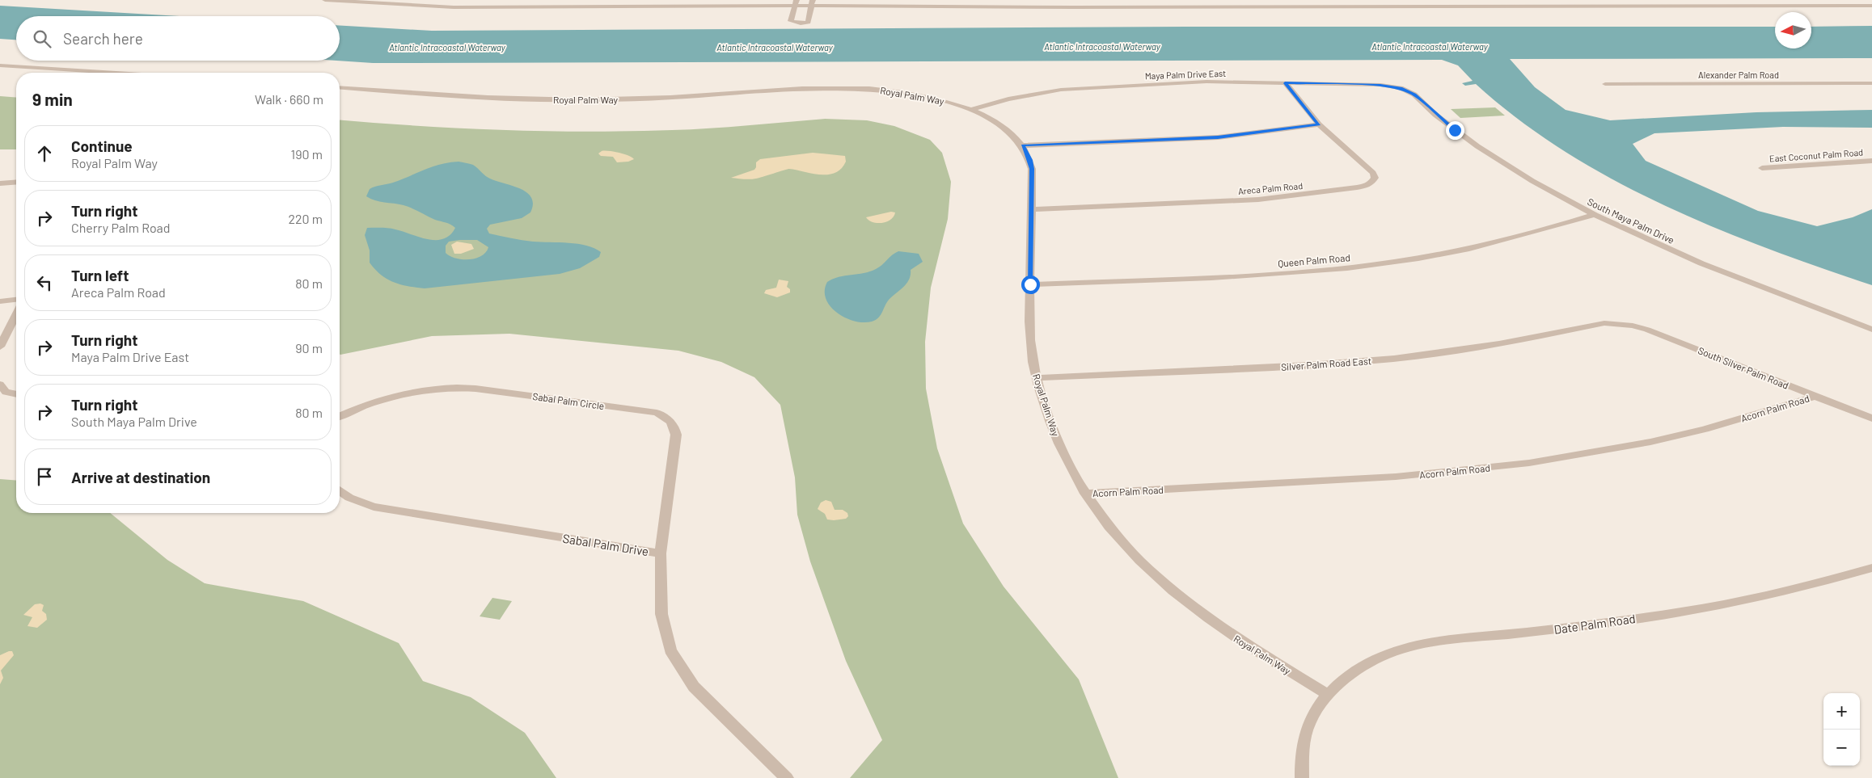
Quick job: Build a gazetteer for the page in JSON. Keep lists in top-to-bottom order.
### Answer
{
  "streets": {
    "street": [
      "Maya Palm Drive East",
      "Alexander Palm Road",
      "Royal Palm Way",
      "East Coconut Palm Road",
      "Areca Palm Road",
      "South Maya Palm Drive",
      "Queen Palm Road",
      "Silver Palm Road East",
      "South Silver Palm Road",
      "Sabal Palm Circle",
      "Acorn Palm Road",
      "Sabal Palm Drive",
      "Date Palm Road"
    ]
  },
  "crossings": [
    ["Maya Palm Drive East", "Royal Palm Way"],
    ["Maya Palm Drive East", "Areca Palm Road"],
    ["Maya Palm Drive East", "South Maya Palm Drive"],
    ["Royal Palm Way", "Areca Palm Road"],
    ["Royal Palm Way", "Queen Palm Road"],
    ["Royal Palm Way", "Silver Palm Road East"],
    ["Royal Palm Way", "Acorn Palm Road"],
    ["Royal Palm Way", "Date Palm Road"],
    ["South Maya Palm Drive", "Queen Palm Road"],
    ["Silver Palm Road East", "South Silver Palm Road"],
    ["South Silver Palm Road", "Acorn Palm Road"],
    ["Sabal Palm Circle", "Sabal Palm Drive"]
  ],
  "water": ["Atlantic Intracoastal Waterway"],
  "north": "left",
  "page": {
    "search": "Search here",
    "heading": ["9 min", "Walk · 660 m"],
    "list": [
      ["Continue", "Royal Palm Way", "190 m"],
      ["Turn right", "Cherry Palm Road", "220 m"],
      ["Turn left", "Areca Palm Road", "80 m"],
      ["Turn right", "Maya Palm Drive East", "90 m"],
      ["Turn right", "South Maya Palm Drive", "80 m"],
      "Arrive at destination"
    ],
    "map_buttons": ["+", "−"]
  }
}
